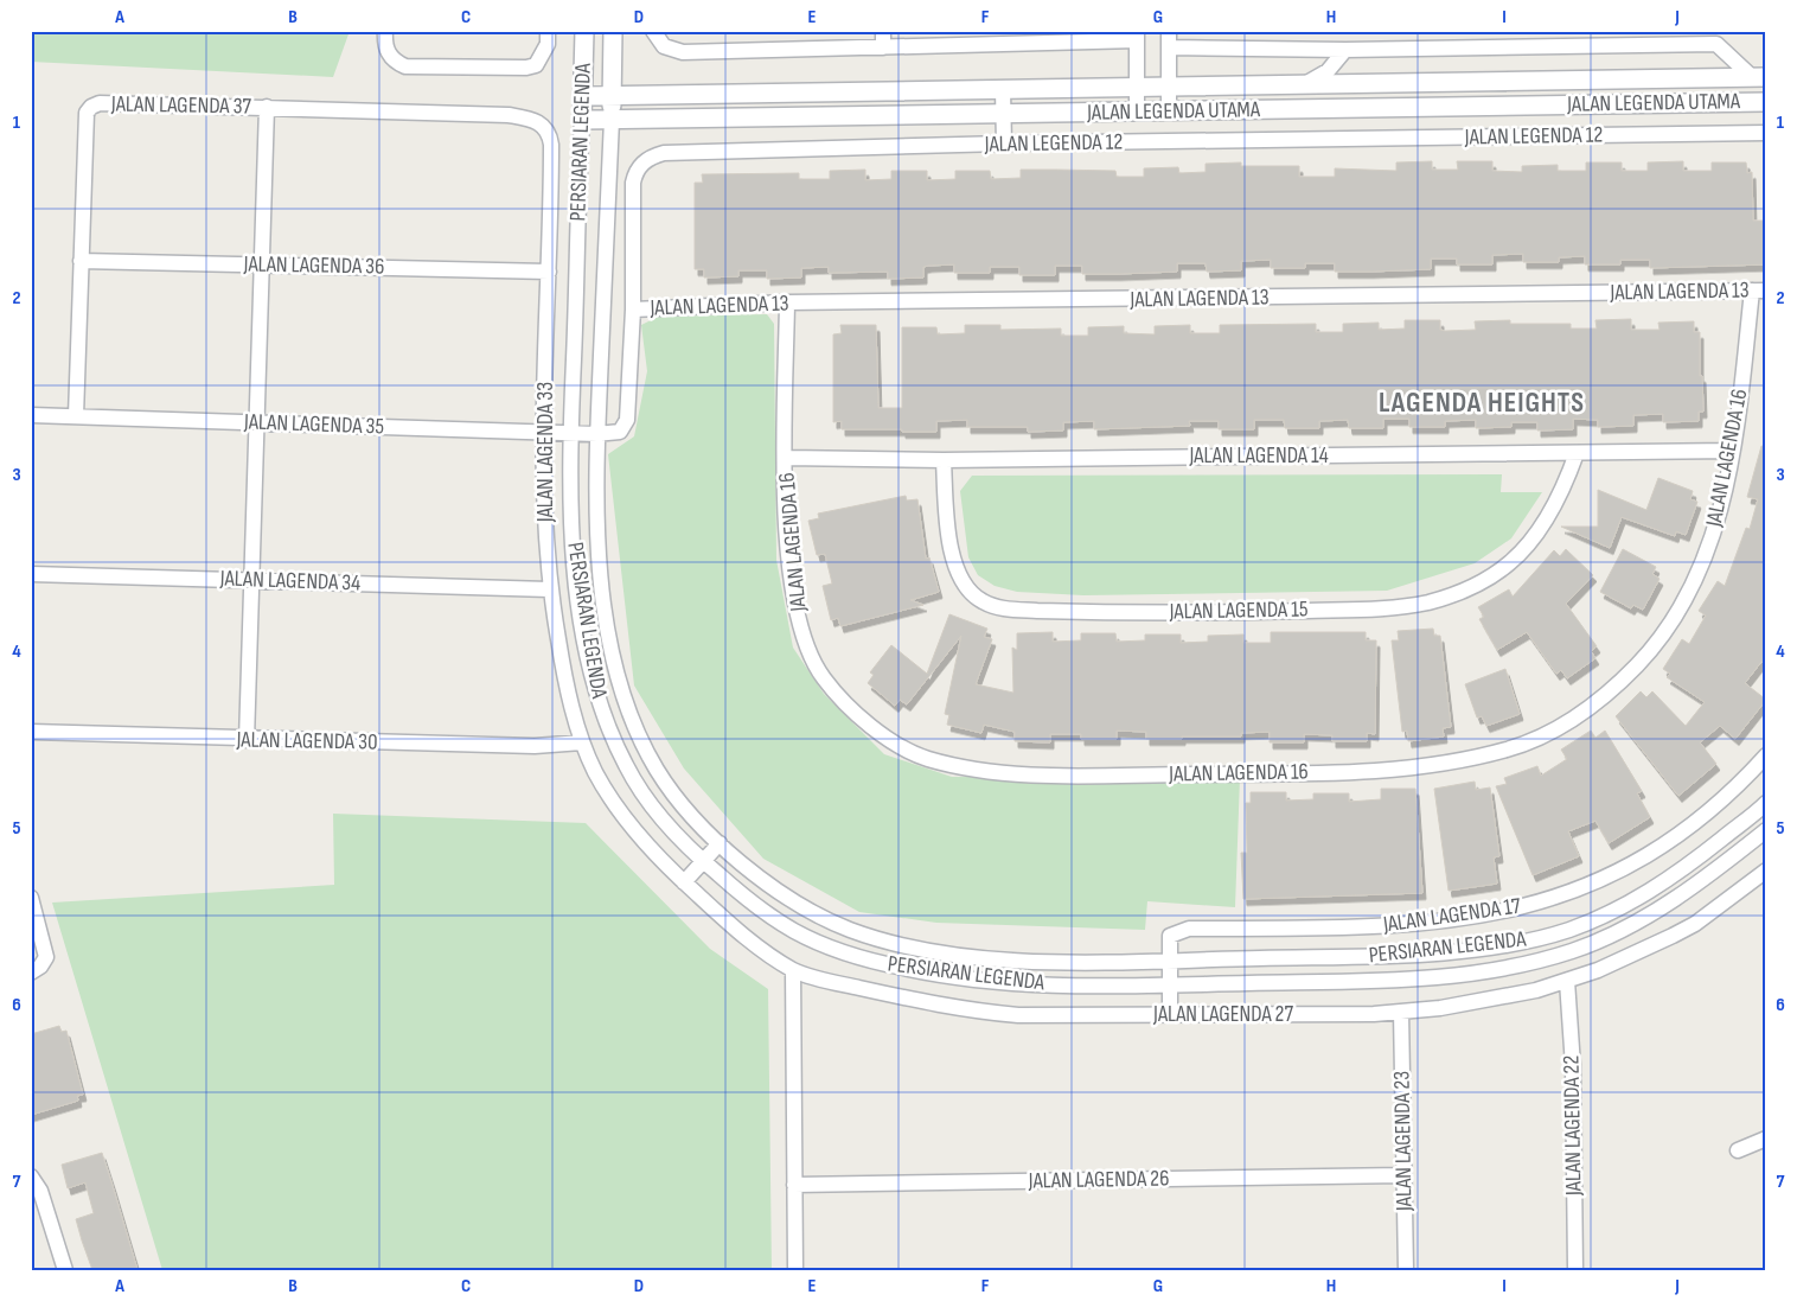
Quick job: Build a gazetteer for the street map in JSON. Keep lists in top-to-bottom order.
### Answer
{
  "streets": {
    "street": [
      "JALAN LEGENDA UTAMA",
      "JALAN LAGENDA 37",
      "JALAN LEGENDA 12",
      "PERSIARAN LEGENDA",
      "JALAN LAGENDA 36",
      "JALAN LAGENDA 13",
      "JALAN LAGENDA 35",
      "JALAN LAGENDA 33",
      "JALAN LAGENDA 14",
      "JALAN LAGENDA 16",
      "JALAN LAGENDA 34",
      "JALAN LAGENDA 15",
      "JALAN LAGENDA 30",
      "JALAN LAGENDA 17",
      "JALAN LAGENDA 27",
      "JALAN LAGENDA 22",
      "JALAN LAGENDA 23",
      "JALAN LAGENDA 26"
    ]
  },
  "crossings": [
    ["JALAN LEGENDA UTAMA", "PERSIARAN LEGENDA"],
    ["JALAN LAGENDA 37", "JALAN LAGENDA 36"],
    ["JALAN LAGENDA 37", "JALAN LAGENDA 35"],
    ["JALAN LAGENDA 37", "JALAN LAGENDA 33"],
    ["JALAN LEGENDA 12", "PERSIARAN LEGENDA"],
    ["JALAN LEGENDA 12", "JALAN LAGENDA 13"],
    ["JALAN LEGENDA 12", "JALAN LAGENDA 35"],
    ["PERSIARAN LEGENDA", "JALAN LAGENDA 35"],
    ["PERSIARAN LEGENDA", "JALAN LAGENDA 17"],
    ["JALAN LAGENDA 36", "JALAN LAGENDA 33"],
    ["JALAN LAGENDA 13", "JALAN LAGENDA 16"],
    ["JALAN LAGENDA 35", "JALAN LAGENDA 33"],
    ["JALAN LAGENDA 33", "JALAN LAGENDA 34"],
    ["JALAN LAGENDA 33", "JALAN LAGENDA 30"],
    ["JALAN LAGENDA 33", "JALAN LAGENDA 27"],
    ["JALAN LAGENDA 14", "JALAN LAGENDA 16"],
    ["JALAN LAGENDA 14", "JALAN LAGENDA 15"],
    ["JALAN LAGENDA 17", "JALAN LAGENDA 27"],
    ["JALAN LAGENDA 27", "JALAN LAGENDA 22"],
    ["JALAN LAGENDA 27", "JALAN LAGENDA 23"],
    ["JALAN LAGENDA 23", "JALAN LAGENDA 26"]
  ],
  "districts": ["LAGENDA HEIGHTS"],
  "grid": {
    "columns": [
      "A",
      "B",
      "C",
      "D",
      "E",
      "F",
      "G",
      "H",
      "I",
      "J"
    ],
    "rows": [
      "1",
      "2",
      "3",
      "4",
      "5",
      "6",
      "7"
    ]
  }
}
